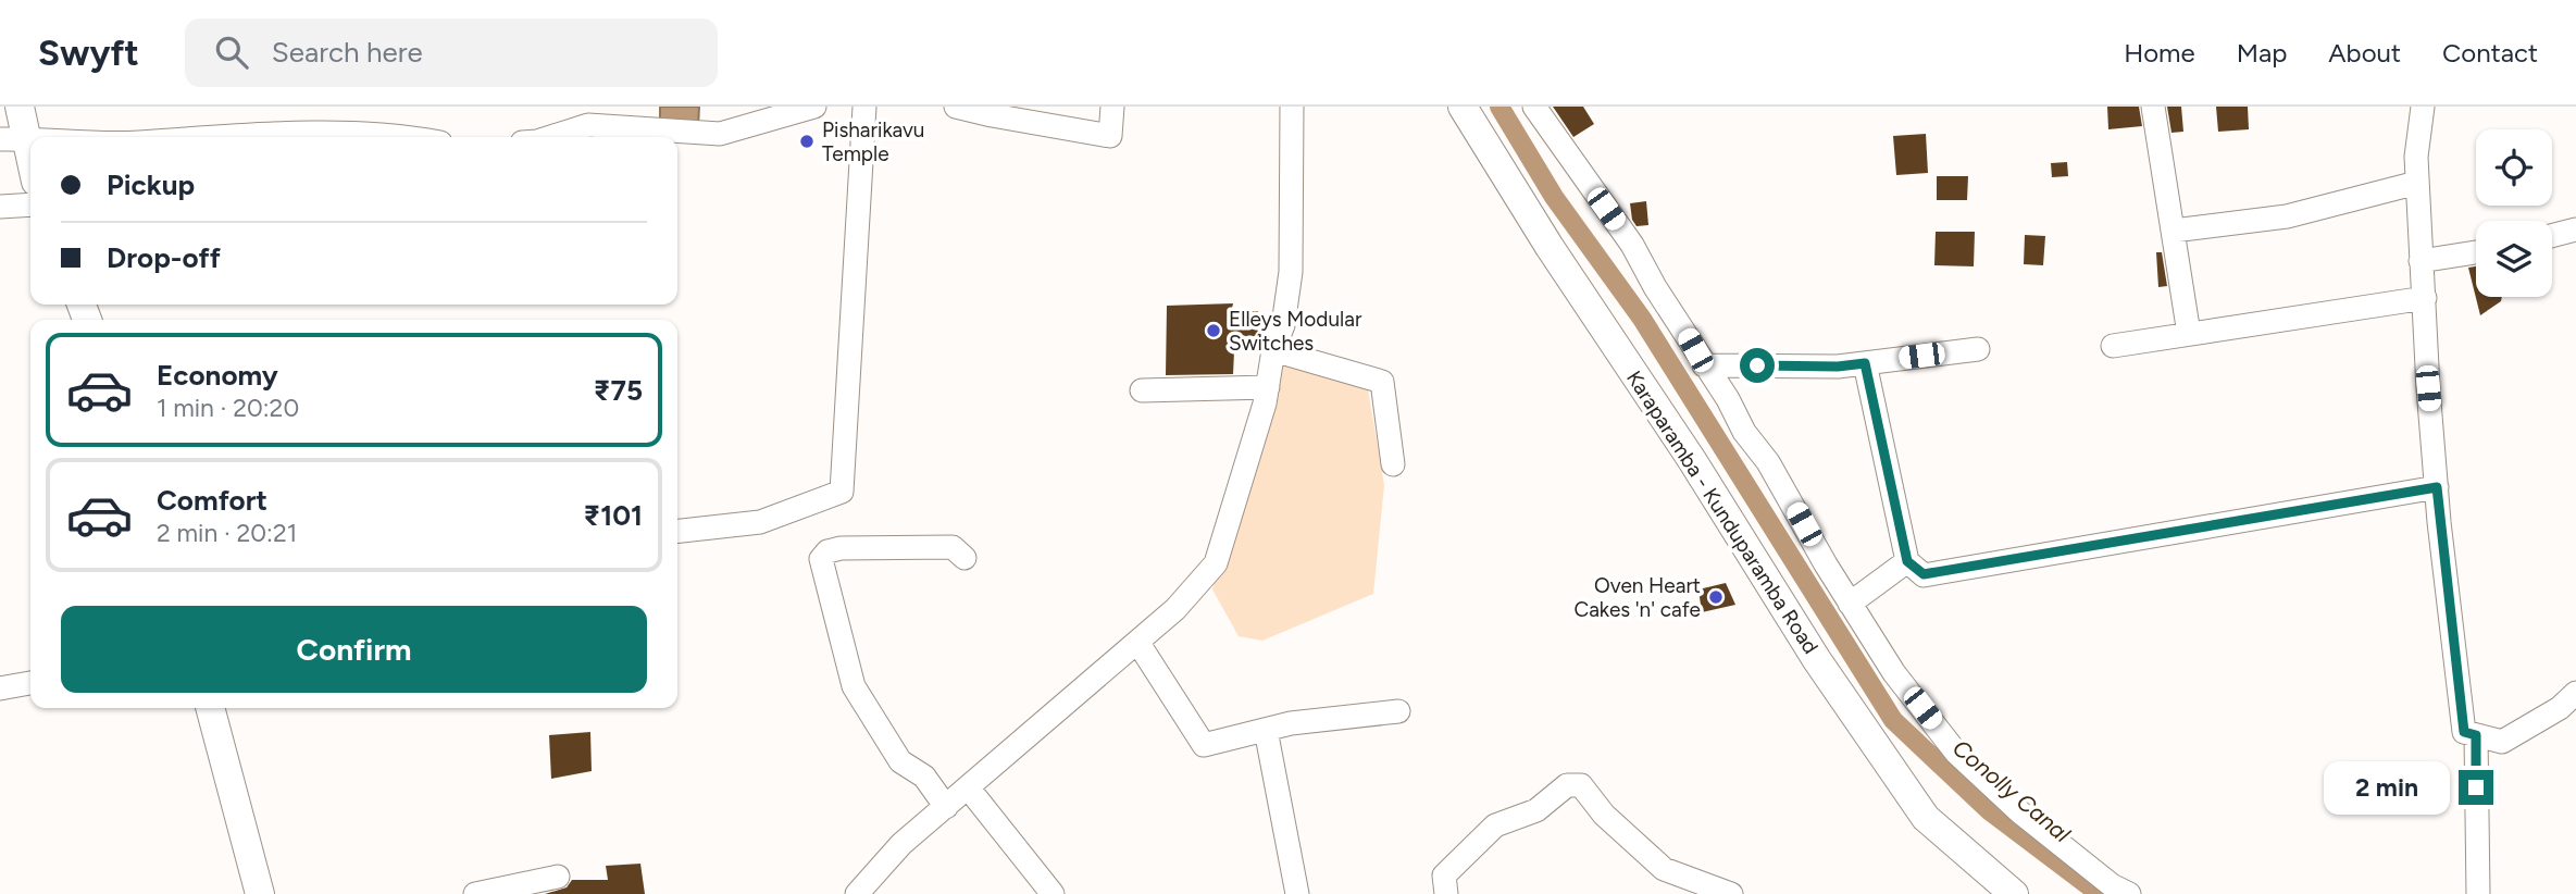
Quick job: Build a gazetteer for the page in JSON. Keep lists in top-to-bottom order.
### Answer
{
  "streets": {
    "main road": ["Karaparamba - Kunduparamba Road"]
  },
  "water": ["Conolly Canal"],
  "places": ["Pisharikavu Temple", "Elleys Modular Switches", "Oven Heart Cakes 'n' cafe"],
  "page": {
    "header": "Swyft",
    "search": "Search here",
    "nav": [
      "Home",
      "Map",
      "About",
      "Contact"
    ],
    "banner": ["Pickup", "Drop-off"],
    "list": [
      {
        "name": "Economy",
        "note": "1 min · 20:20",
        "value": "₹75"
      },
      {
        "name": "Comfort",
        "note": "2 min · 20:21",
        "value": "₹101"
      }
    ],
    "buttons": "Confirm",
    "bubble": "2 min"
  }
}
